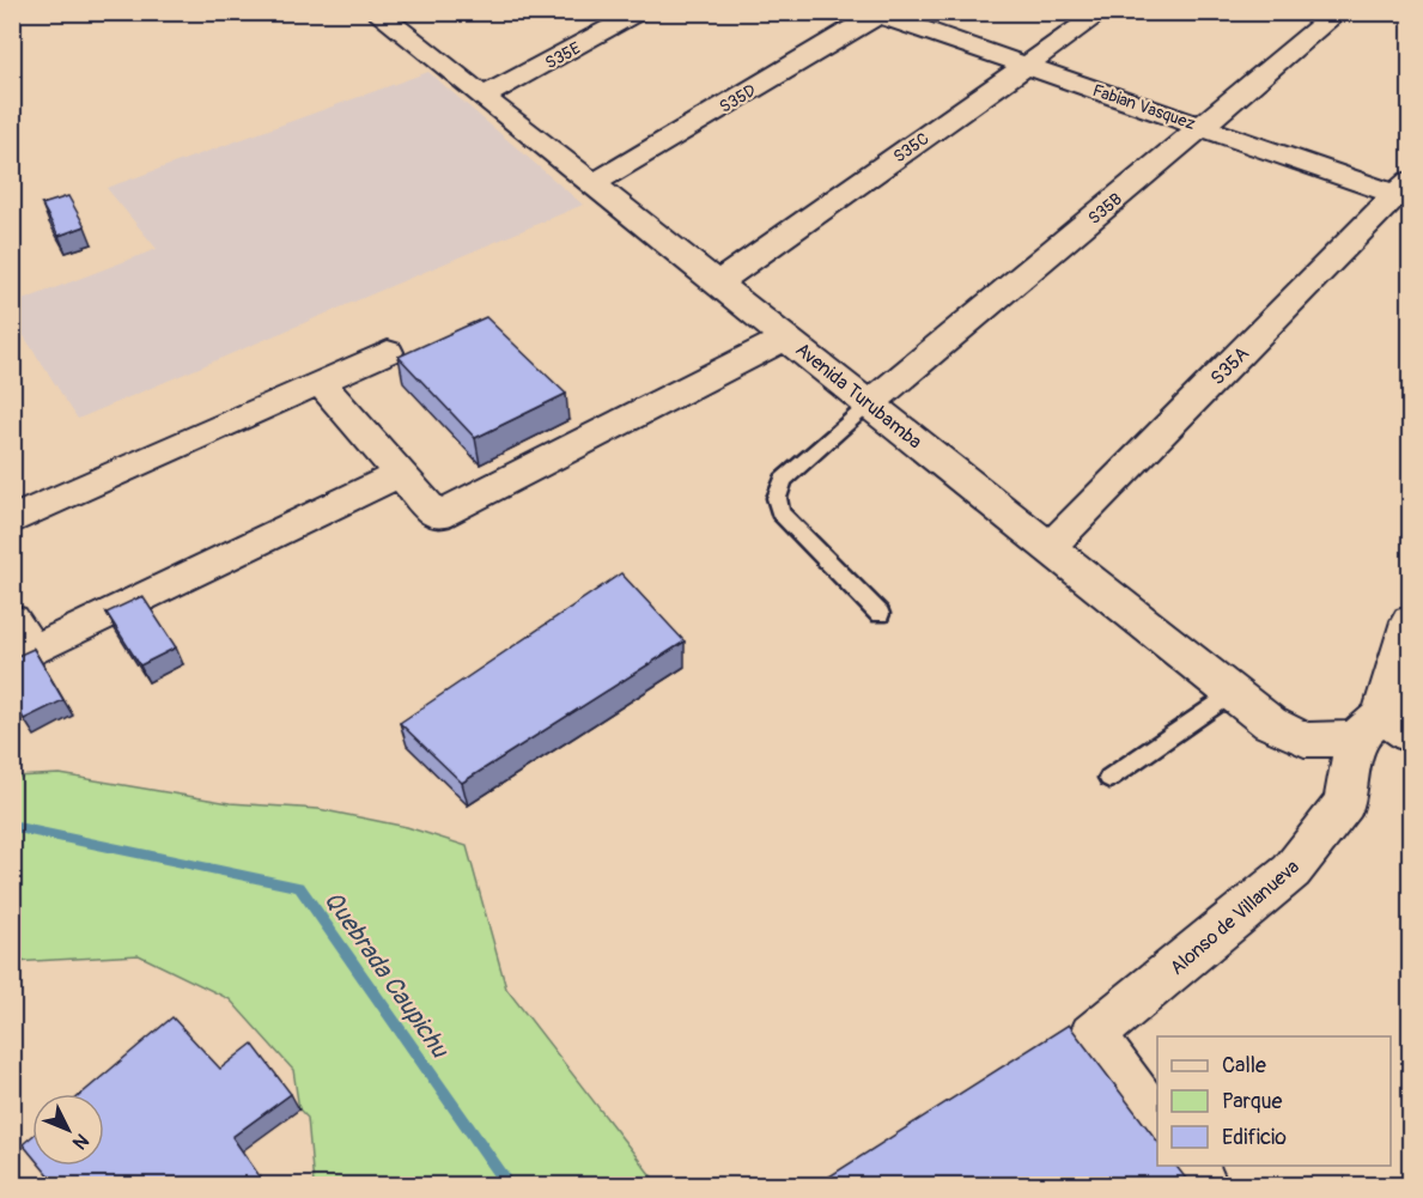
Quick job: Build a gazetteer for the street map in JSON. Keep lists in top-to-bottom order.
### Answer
{
  "streets": {
    "street": [
      "S35E",
      "S35D",
      "Fabian Vasquez",
      "S35C",
      "S35B",
      "S35A",
      "Avenida Turubamba",
      "Alonso de Villanueva"
    ]
  },
  "crossings": [
    ["S35E", "Avenida Turubamba"],
    ["S35D", "Fabian Vasquez"],
    ["S35D", "Avenida Turubamba"],
    ["Fabian Vasquez", "S35C"],
    ["Fabian Vasquez", "S35B"],
    ["Fabian Vasquez", "S35A"],
    ["S35C", "Avenida Turubamba"],
    ["S35B", "Avenida Turubamba"],
    ["S35A", "Avenida Turubamba"],
    ["Avenida Turubamba", "Alonso de Villanueva"]
  ],
  "water": ["Quebrada Caupichu"],
  "legend": ["Calle", "Parque", "Edificio"],
  "north": "bottom right"
}
